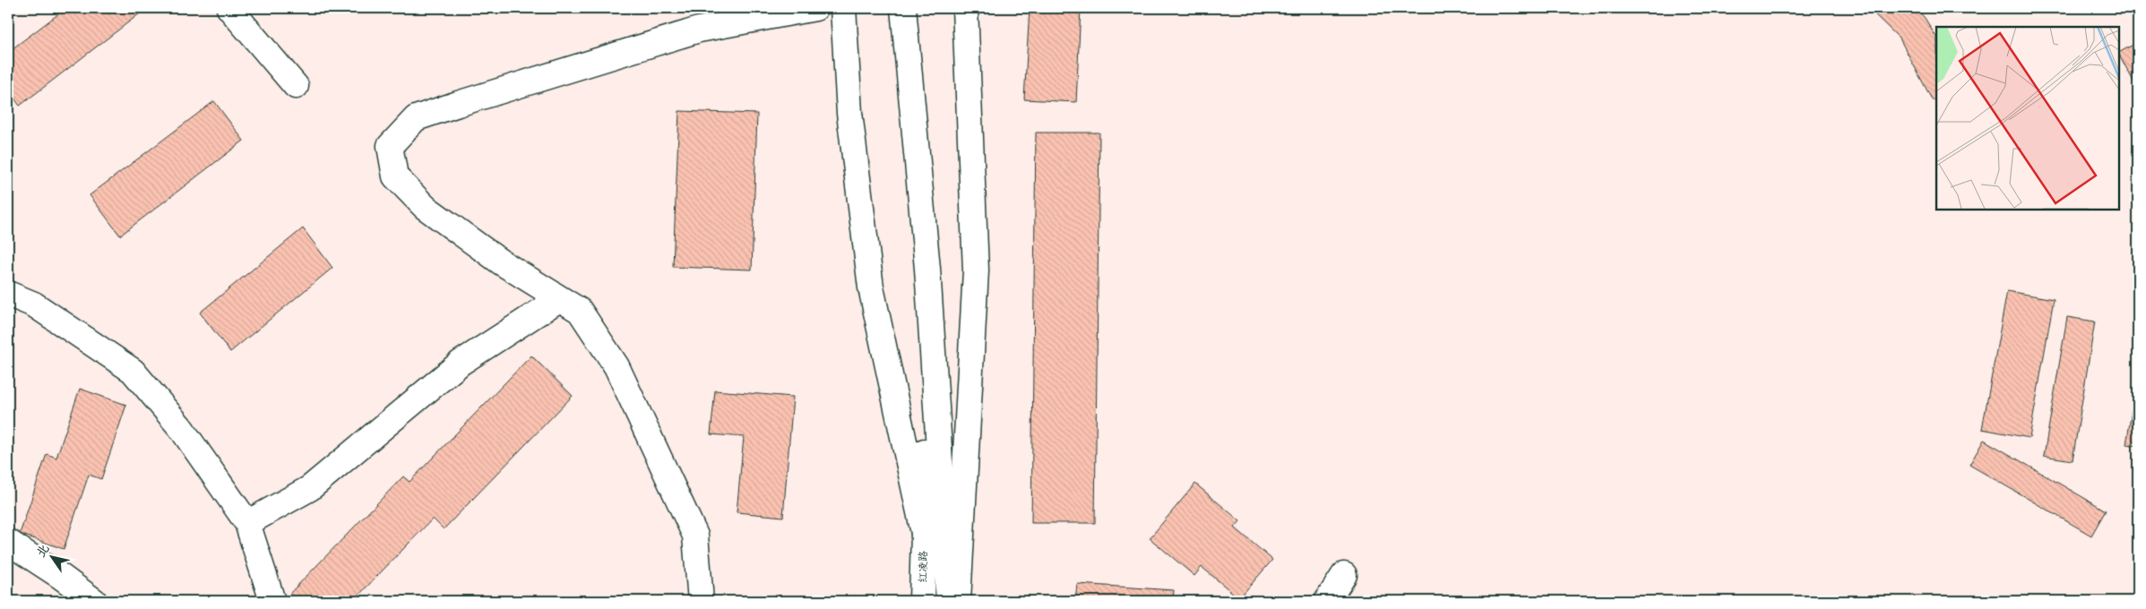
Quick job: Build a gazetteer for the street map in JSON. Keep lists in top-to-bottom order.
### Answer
{
  "streets": {
    "main road": ["红凌路"]
  },
  "north": "top left"
}
